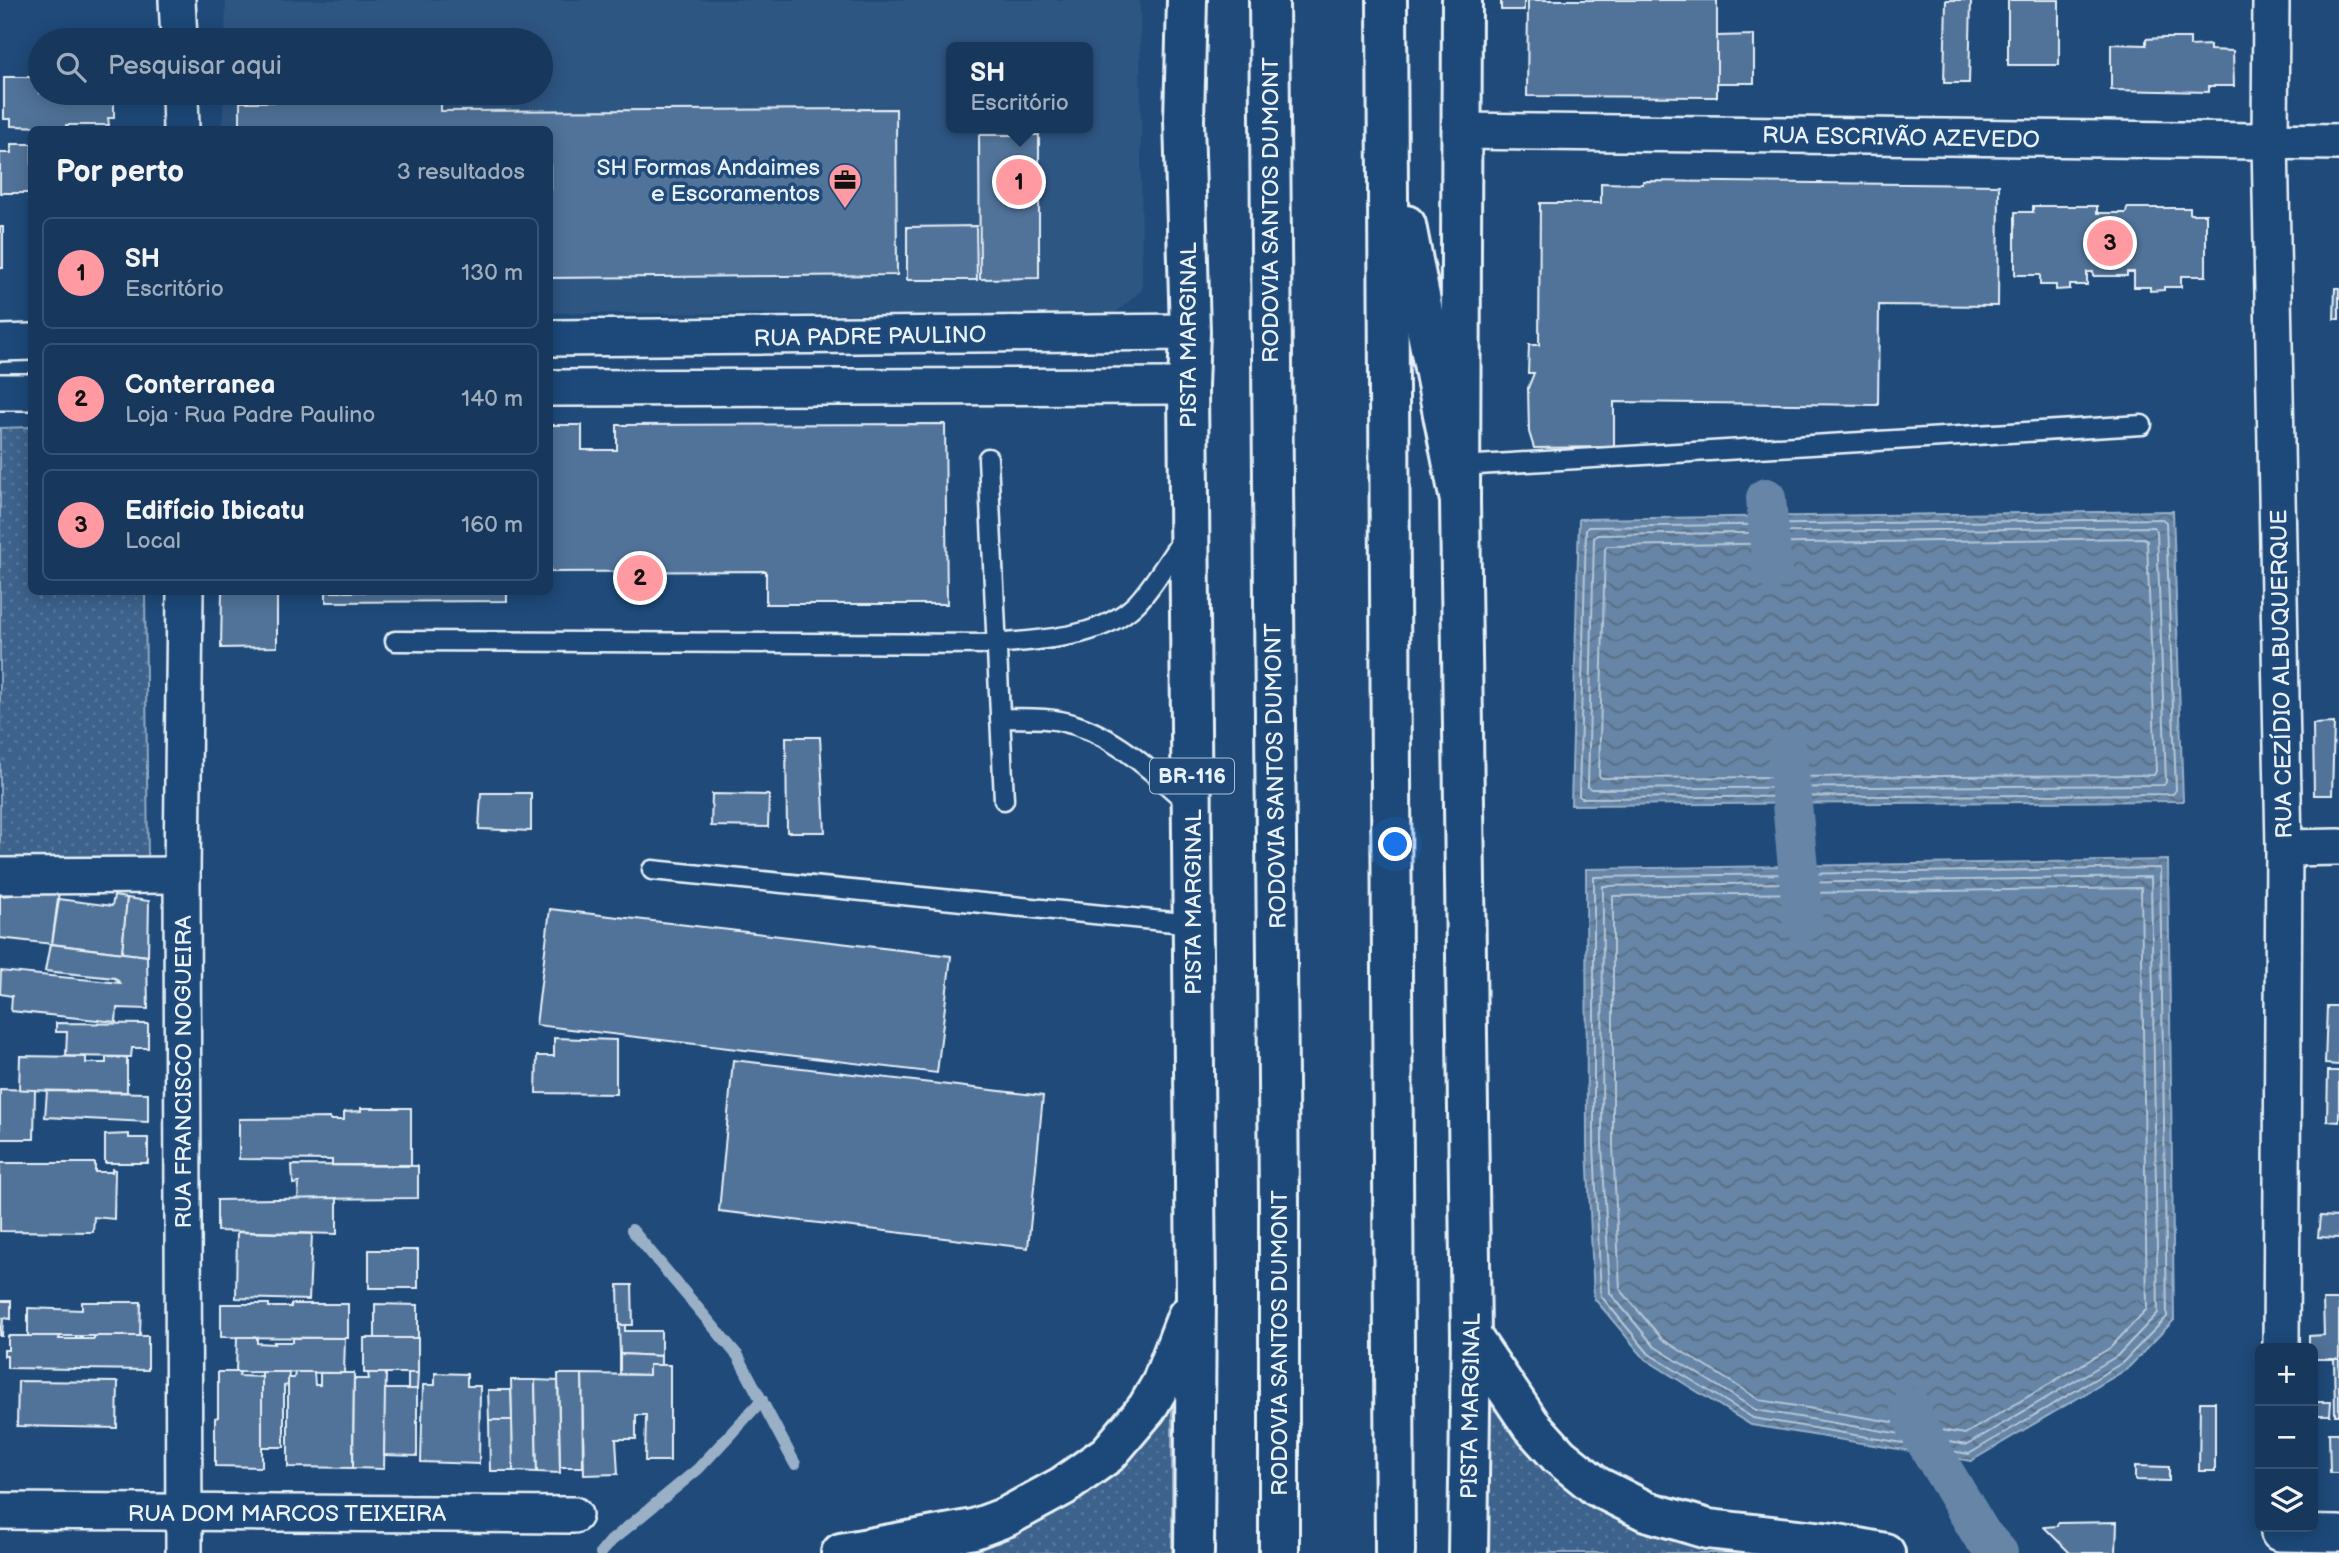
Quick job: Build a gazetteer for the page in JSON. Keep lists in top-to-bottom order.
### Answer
{
  "streets": {
    "main road": ["RODOVIA SANTOS DUMONT", "PISTA MARGINAL", "BR-116"],
    "street": [
      "RUA ESCRIVÃO AZEVEDO",
      "RUA PADRE PAULINO",
      "RUA CEZÍDIO ALBUQUERQUE",
      "RUA FRANCISCO NOGUEIRA",
      "RUA DOM MARCOS TEIXEIRA"
    ]
  },
  "crossings": [
    ["RUA ESCRIVÃO AZEVEDO", "PISTA MARGINAL"],
    ["RUA ESCRIVÃO AZEVEDO", "RUA CEZÍDIO ALBUQUERQUE"],
    ["PISTA MARGINAL", "RUA PADRE PAULINO"],
    ["RUA FRANCISCO NOGUEIRA", "RUA DOM MARCOS TEIXEIRA"]
  ],
  "places": {
    "office": ["SH Formas Andaimes e Escoramentos"]
  },
  "page": {
    "search": "Pesquisar aqui",
    "popup": ["SH", "Escritório"],
    "heading": ["Por perto", "3 resultados"],
    "pins": ["1", "3", "2"],
    "list": [
      {
        "mark": "1",
        "name": "SH",
        "note": "Escritório",
        "value": "130 m"
      },
      {
        "mark": "2",
        "name": "Conterranea",
        "note": "Loja · Rua Padre Paulino",
        "value": "140 m"
      },
      {
        "mark": "3",
        "name": "Edifício Ibicatu",
        "note": "Local",
        "value": "160 m"
      }
    ],
    "map_buttons": ["+", "−"]
  }
}
